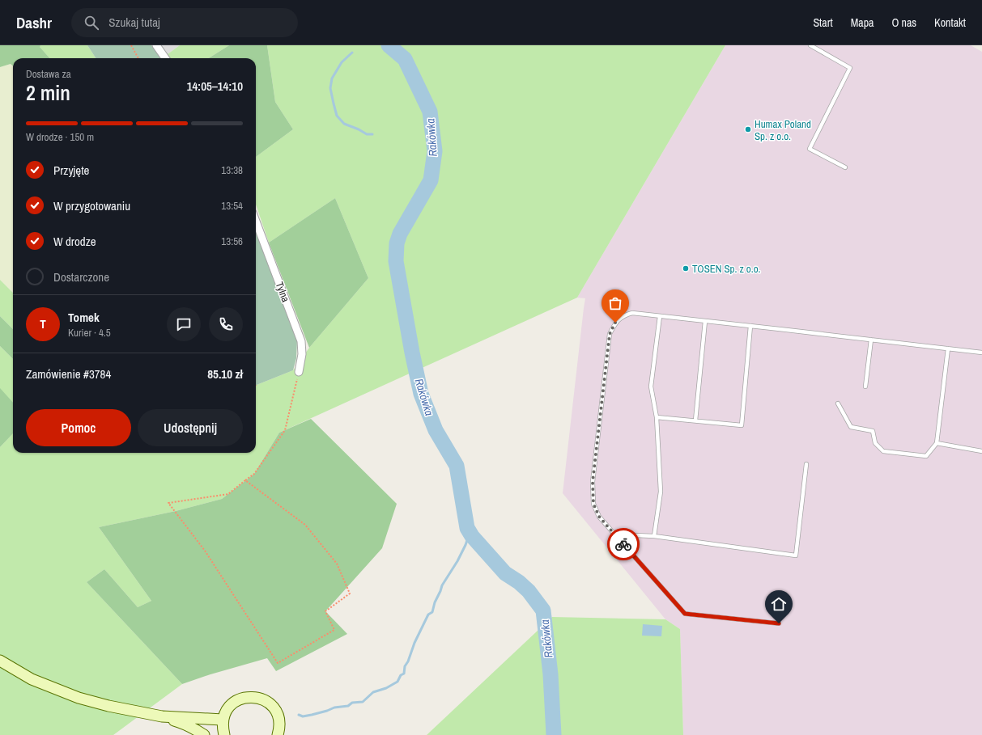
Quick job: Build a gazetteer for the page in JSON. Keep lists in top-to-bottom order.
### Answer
{
  "streets": {
    "street": ["Tylna"]
  },
  "water": ["Rakówka"],
  "places": ["Humax Poland Sp. z o.o.", "TOSEN Sp. z o.o."],
  "page": {
    "header": "Dashr",
    "search": "Szukaj tutaj",
    "nav": [
      "Start",
      "Mapa",
      "O nas",
      "Kontakt"
    ],
    "heading": ["2 min", "Dostawa za", "14:05–14:10"],
    "panel": [
      "Tomek",
      "Kurier · 4.5",
      "Zamówienie #3784",
      "85.10 zł"
    ],
    "bar": "W drodze · 150 m",
    "list": [
      ["Przyjęte", "13:38"],
      ["W przygotowaniu", "13:54"],
      ["W drodze", "13:56"],
      "Dostarczone"
    ],
    "round": "T",
    "buttons": ["Pomoc", "Udostępnij"]
  }
}
